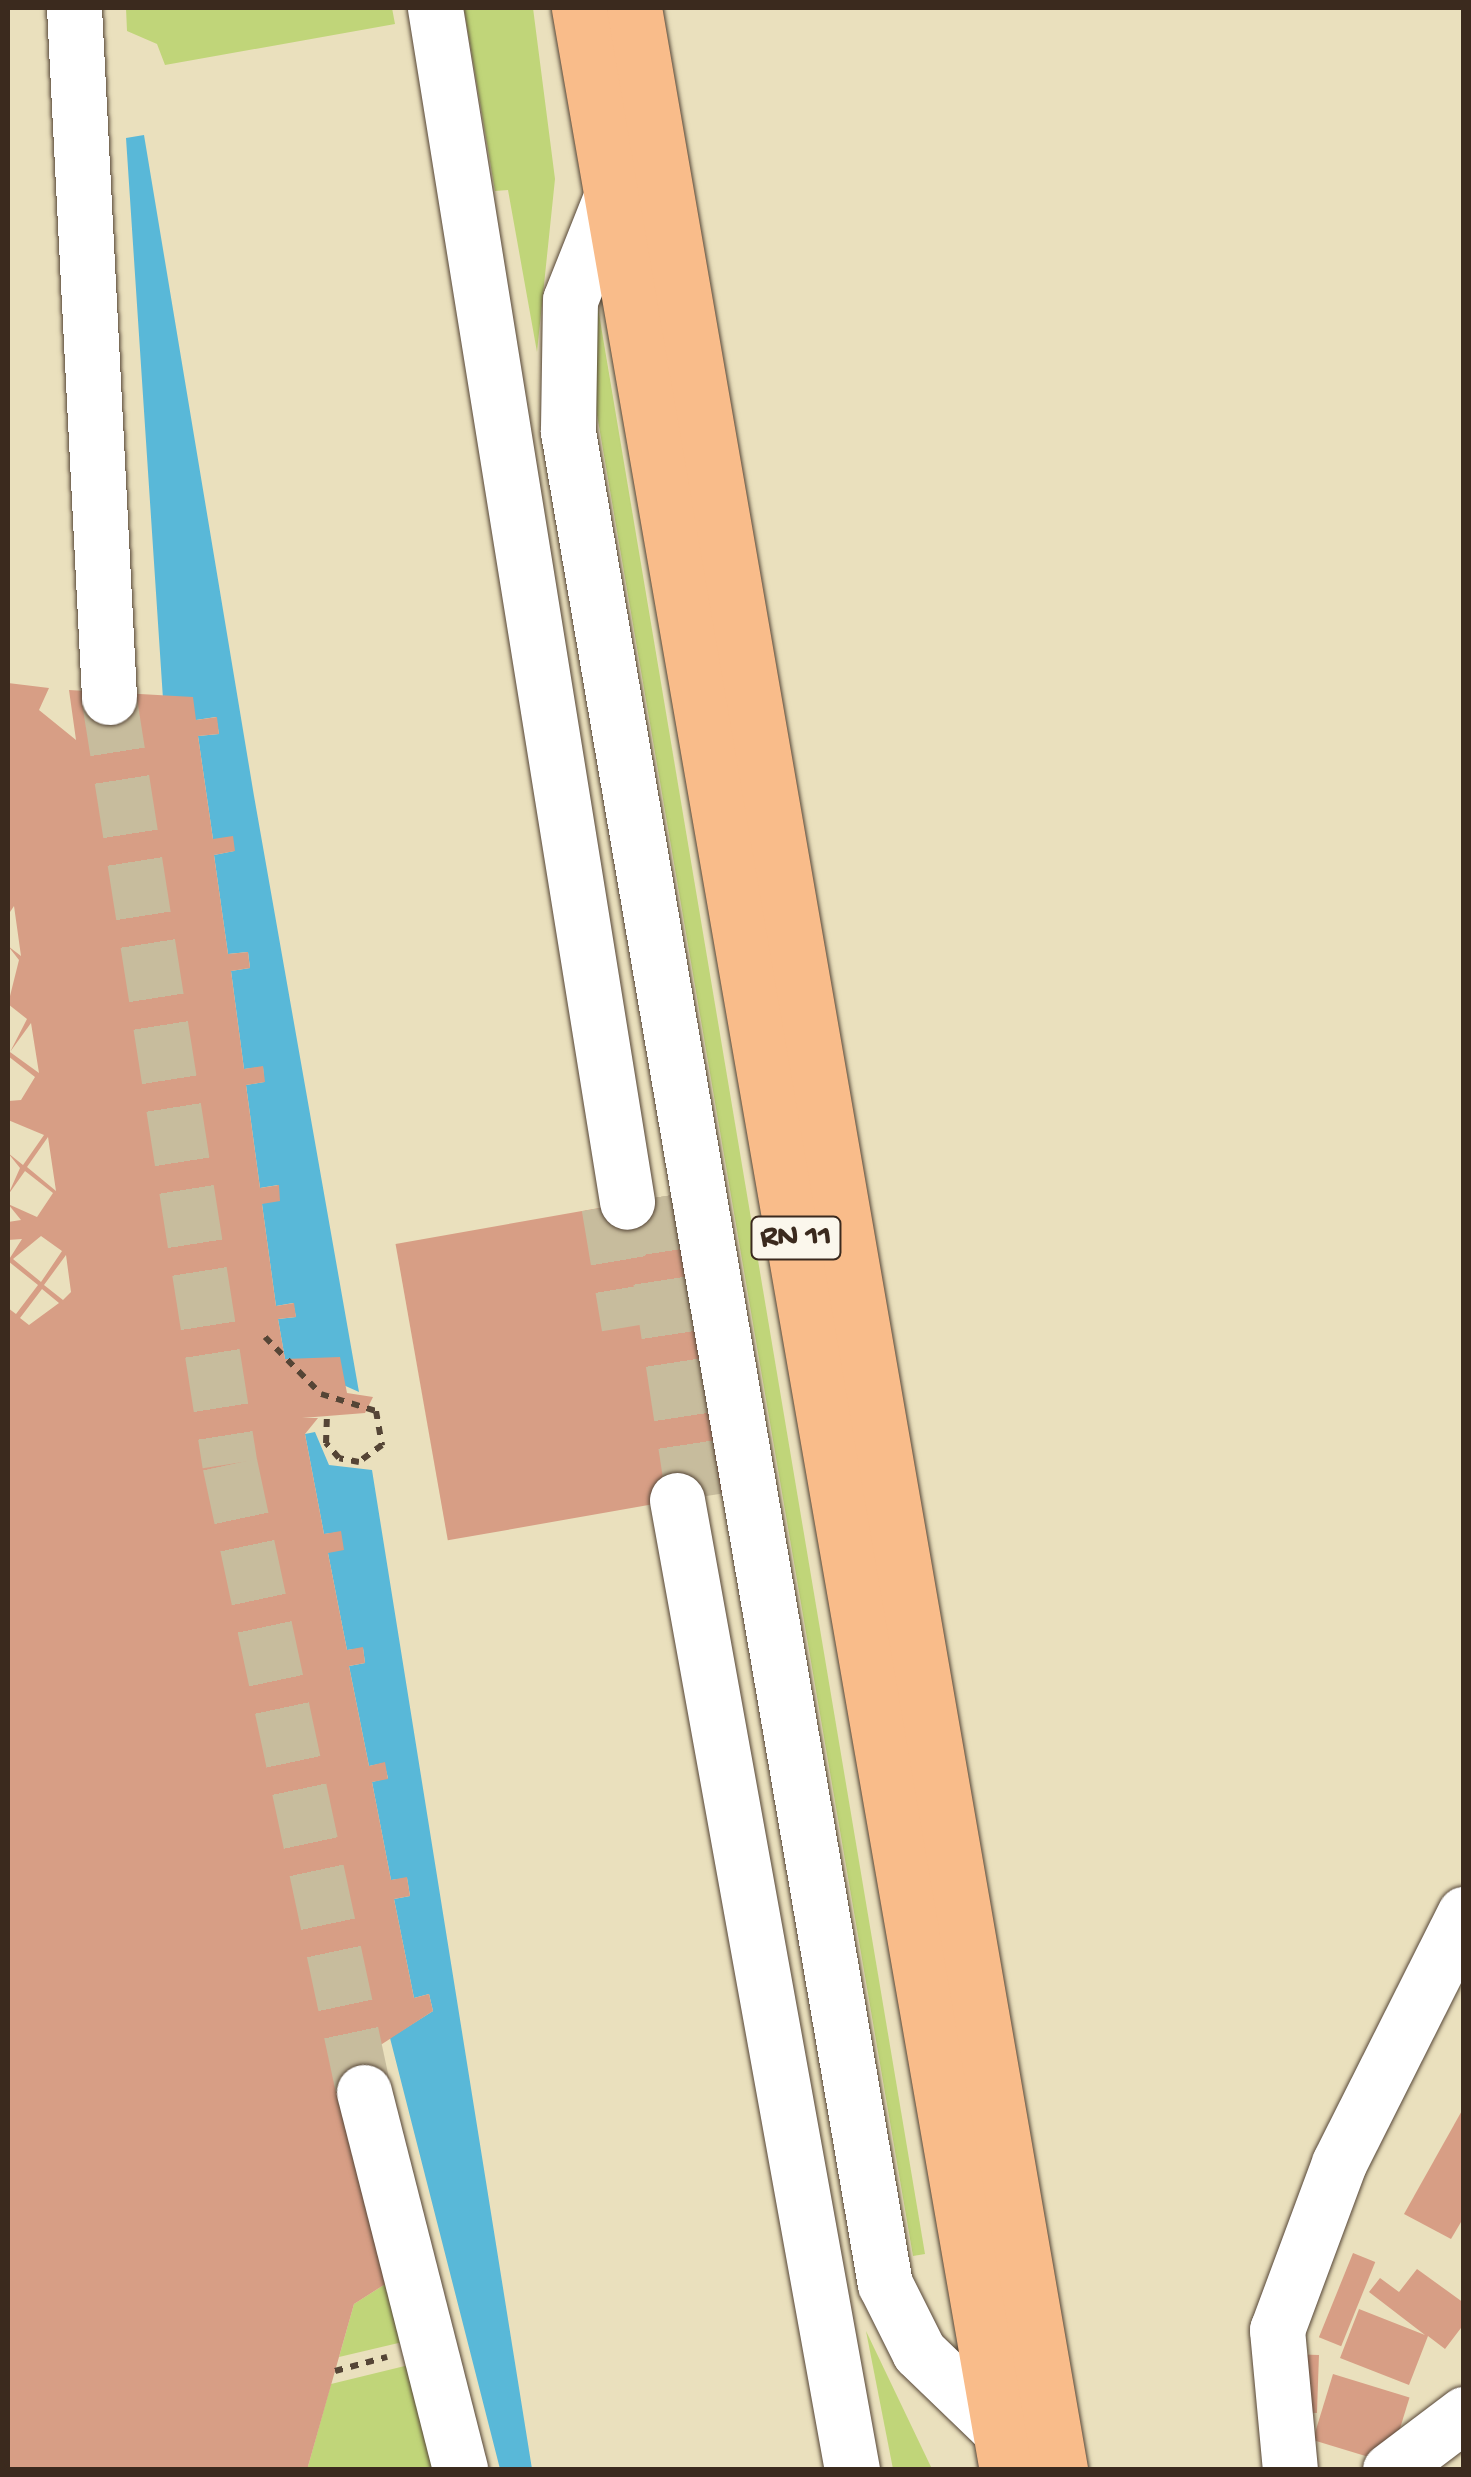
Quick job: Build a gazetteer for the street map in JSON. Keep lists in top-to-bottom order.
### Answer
{
  "streets": {
    "highway": ["RN 11"]
  }
}
